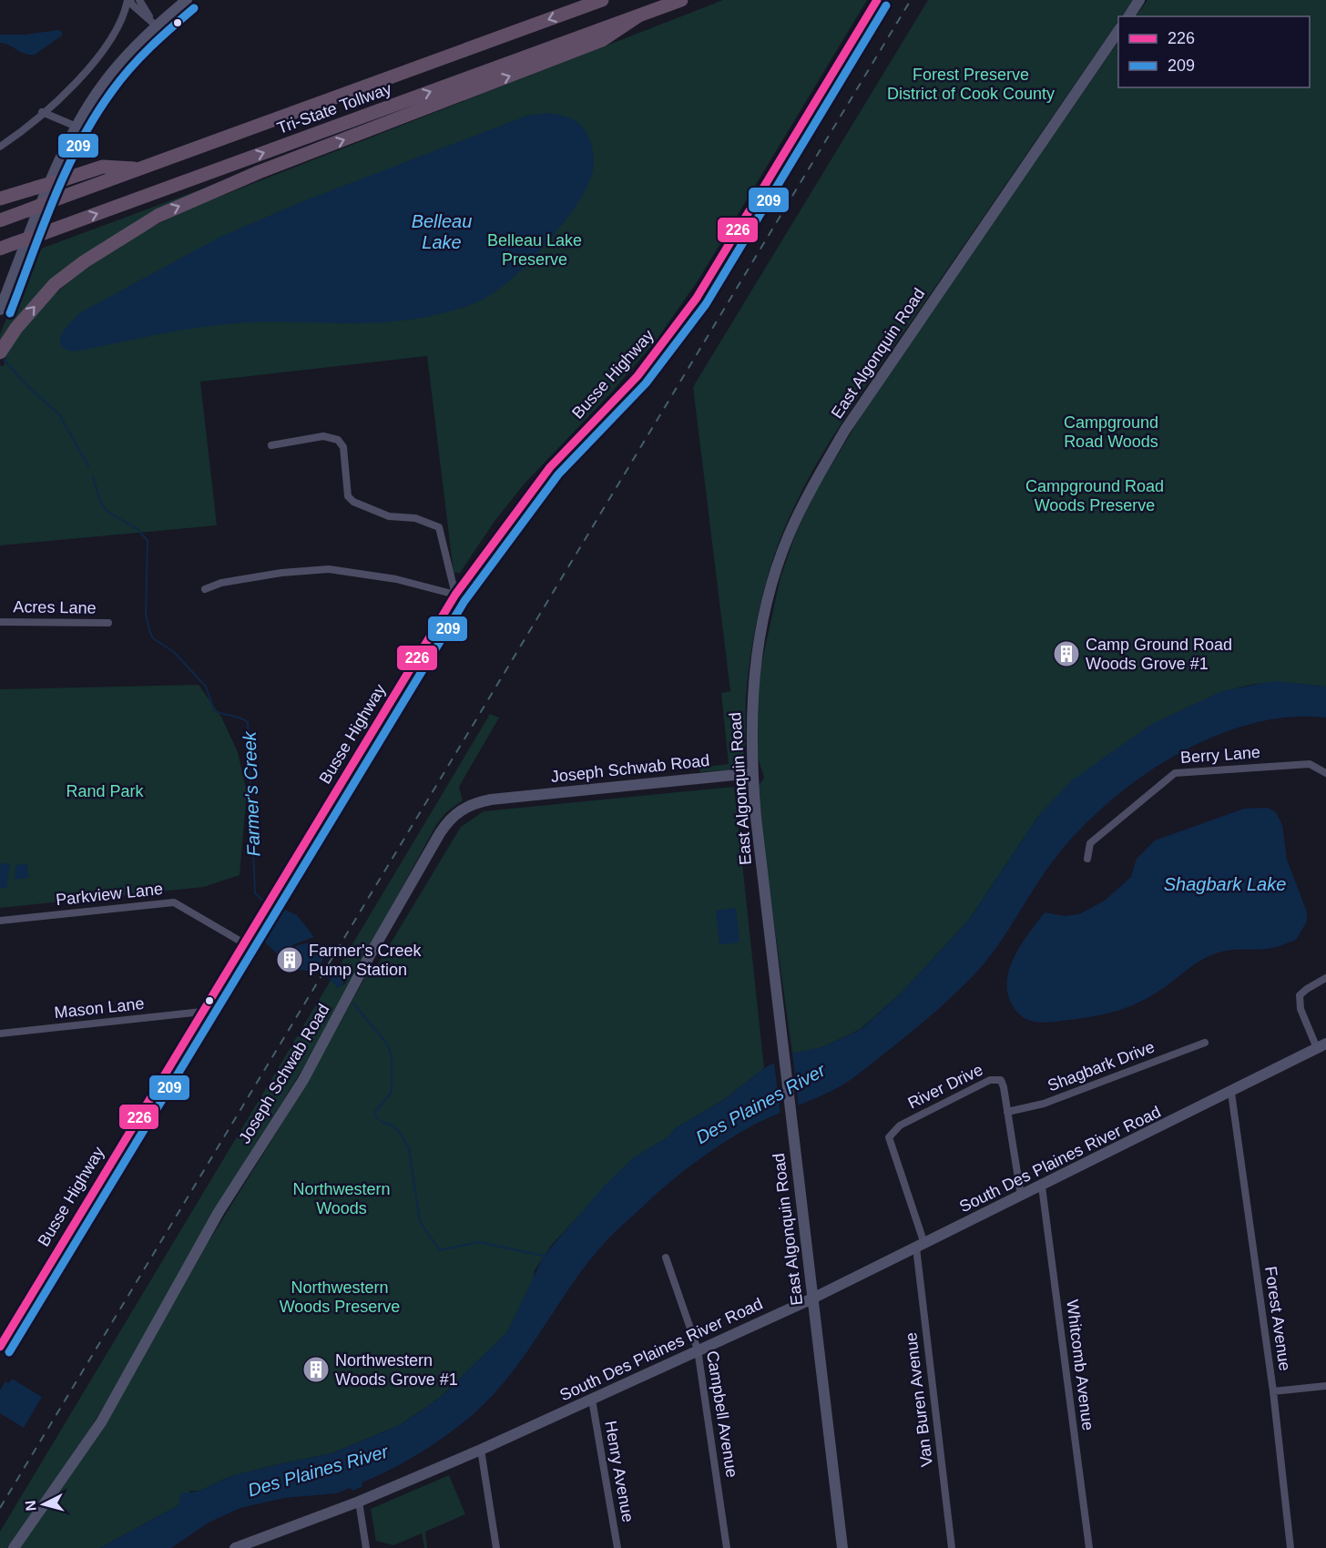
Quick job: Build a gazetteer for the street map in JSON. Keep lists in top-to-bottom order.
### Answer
{
  "streets": {
    "highway": ["Tri-State Tollway"],
    "main road": [
      "East Algonquin Road",
      "Busse Highway",
      "Joseph Schwab Road",
      "South Des Plaines River Road"
    ],
    "street": [
      "Acres Lane",
      "Berry Lane",
      "Parkview Lane",
      "Mason Lane",
      "Shagbark Drive",
      "River Drive",
      "Forest Avenue",
      "Whitcomb Avenue",
      "Van Buren Avenue",
      "Campbell Avenue",
      "Henry Avenue"
    ]
  },
  "crossings": [
    ["East Algonquin Road", "Joseph Schwab Road"],
    ["East Algonquin Road", "South Des Plaines River Road"],
    ["Busse Highway", "Parkview Lane"],
    ["Busse Highway", "Mason Lane"],
    ["Shagbark Drive", "River Drive"],
    ["River Drive", "South Des Plaines River Road"],
    ["River Drive", "Van Buren Avenue"],
    ["South Des Plaines River Road", "Forest Avenue"],
    ["South Des Plaines River Road", "Whitcomb Avenue"],
    ["South Des Plaines River Road", "Van Buren Avenue"],
    ["South Des Plaines River Road", "Campbell Avenue"],
    ["South Des Plaines River Road", "Henry Avenue"]
  ],
  "water": [
    "Belleau Lake",
    "Farmer's Creek",
    "Shagbark Lake",
    "Des Plaines River"
  ],
  "parks": [
    "Forest Preserve District of Cook County",
    "Belleau Lake Preserve",
    "Campground Road Woods",
    "Campground Road Woods Preserve",
    "Rand Park",
    "Northwestern Woods",
    "Northwestern Woods Preserve"
  ],
  "places": {
    "building": ["Camp Ground Road Woods Grove #1", "Farmer's Creek Pump Station", "Northwestern Woods Grove #1"]
  },
  "lines": ["transit line 226", "transit line 209"],
  "legend": ["226", "209"],
  "north": "left"
}
